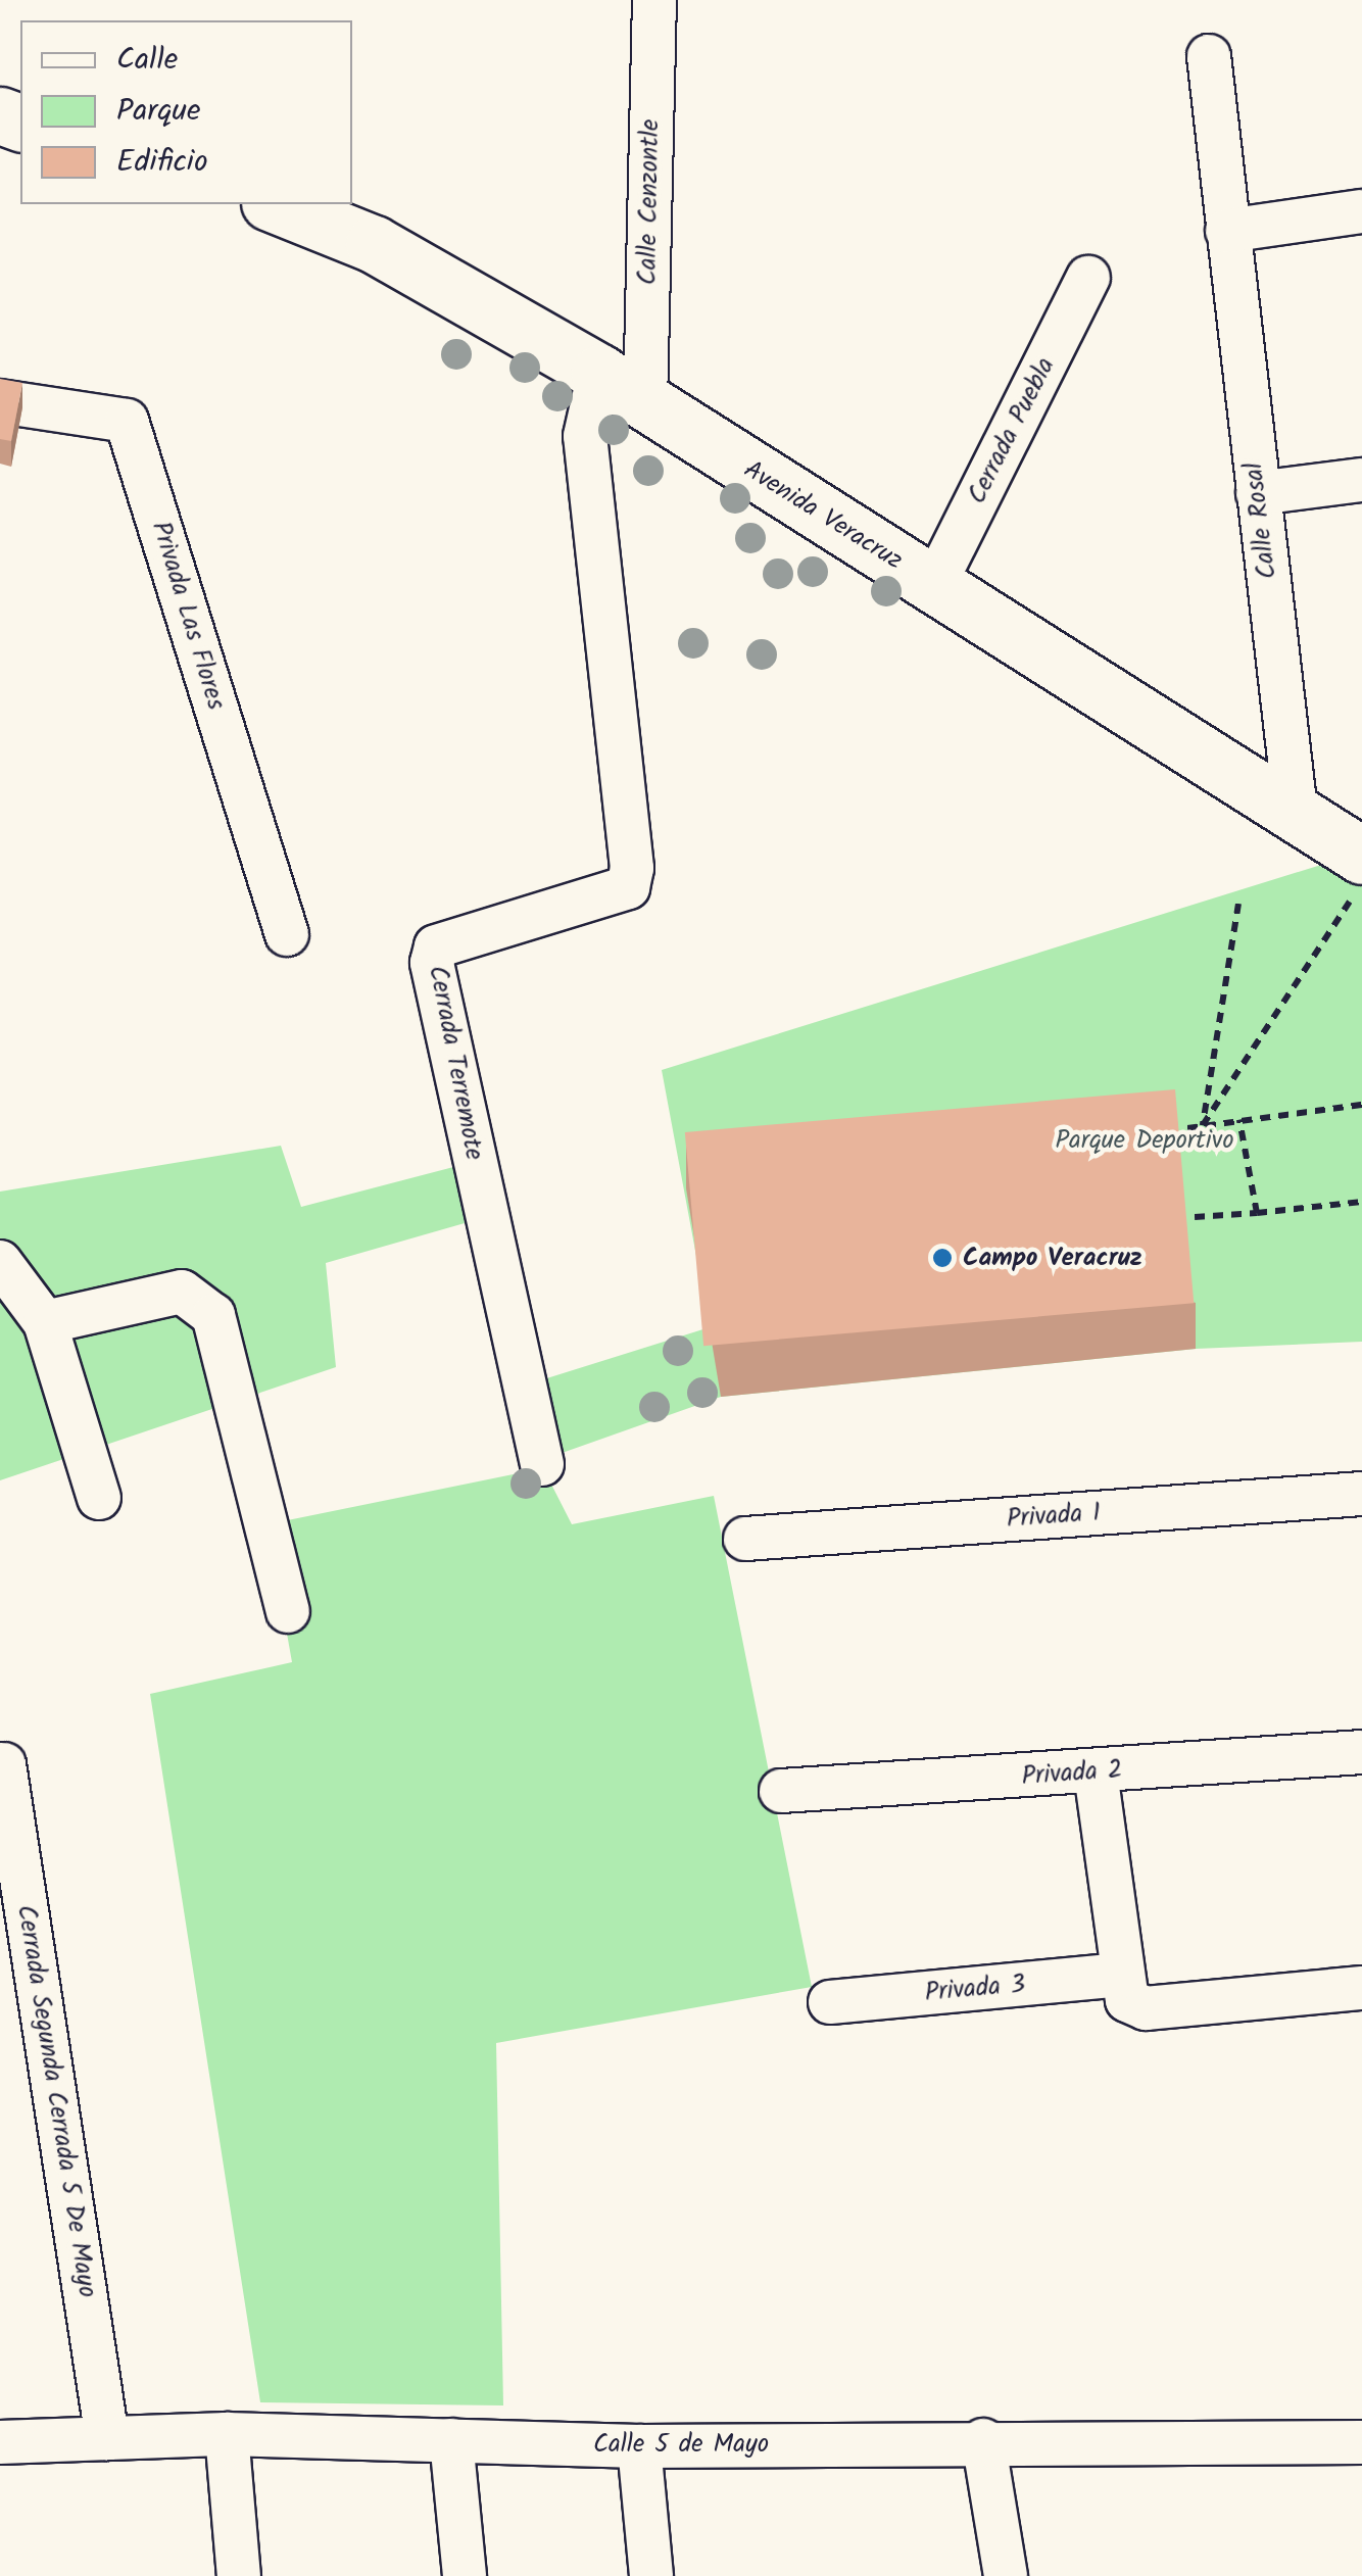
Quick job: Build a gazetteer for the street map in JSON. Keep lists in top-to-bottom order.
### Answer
{
  "streets": {
    "street": [
      "Calle Cenzontle",
      "Cerrada Puebla",
      "Avenida Veracruz",
      "Calle Rosal",
      "Privada Las Flores",
      "Cerrada Terremote",
      "Privada 1",
      "Privada 2",
      "Privada 3",
      "Cerrada Segunda Cerrada 5 De Mayo",
      "Calle 5 de Mayo"
    ]
  },
  "crossings": [
    ["Calle Cenzontle", "Avenida Veracruz"],
    ["Cerrada Puebla", "Avenida Veracruz"],
    ["Avenida Veracruz", "Calle Rosal"],
    ["Avenida Veracruz", "Cerrada Terremote"],
    ["Cerrada Segunda Cerrada 5 De Mayo", "Calle 5 de Mayo"]
  ],
  "parks": ["Parque Deportivo"],
  "places": ["Campo Veracruz"],
  "legend": ["Calle", "Parque", "Edificio"]
}
